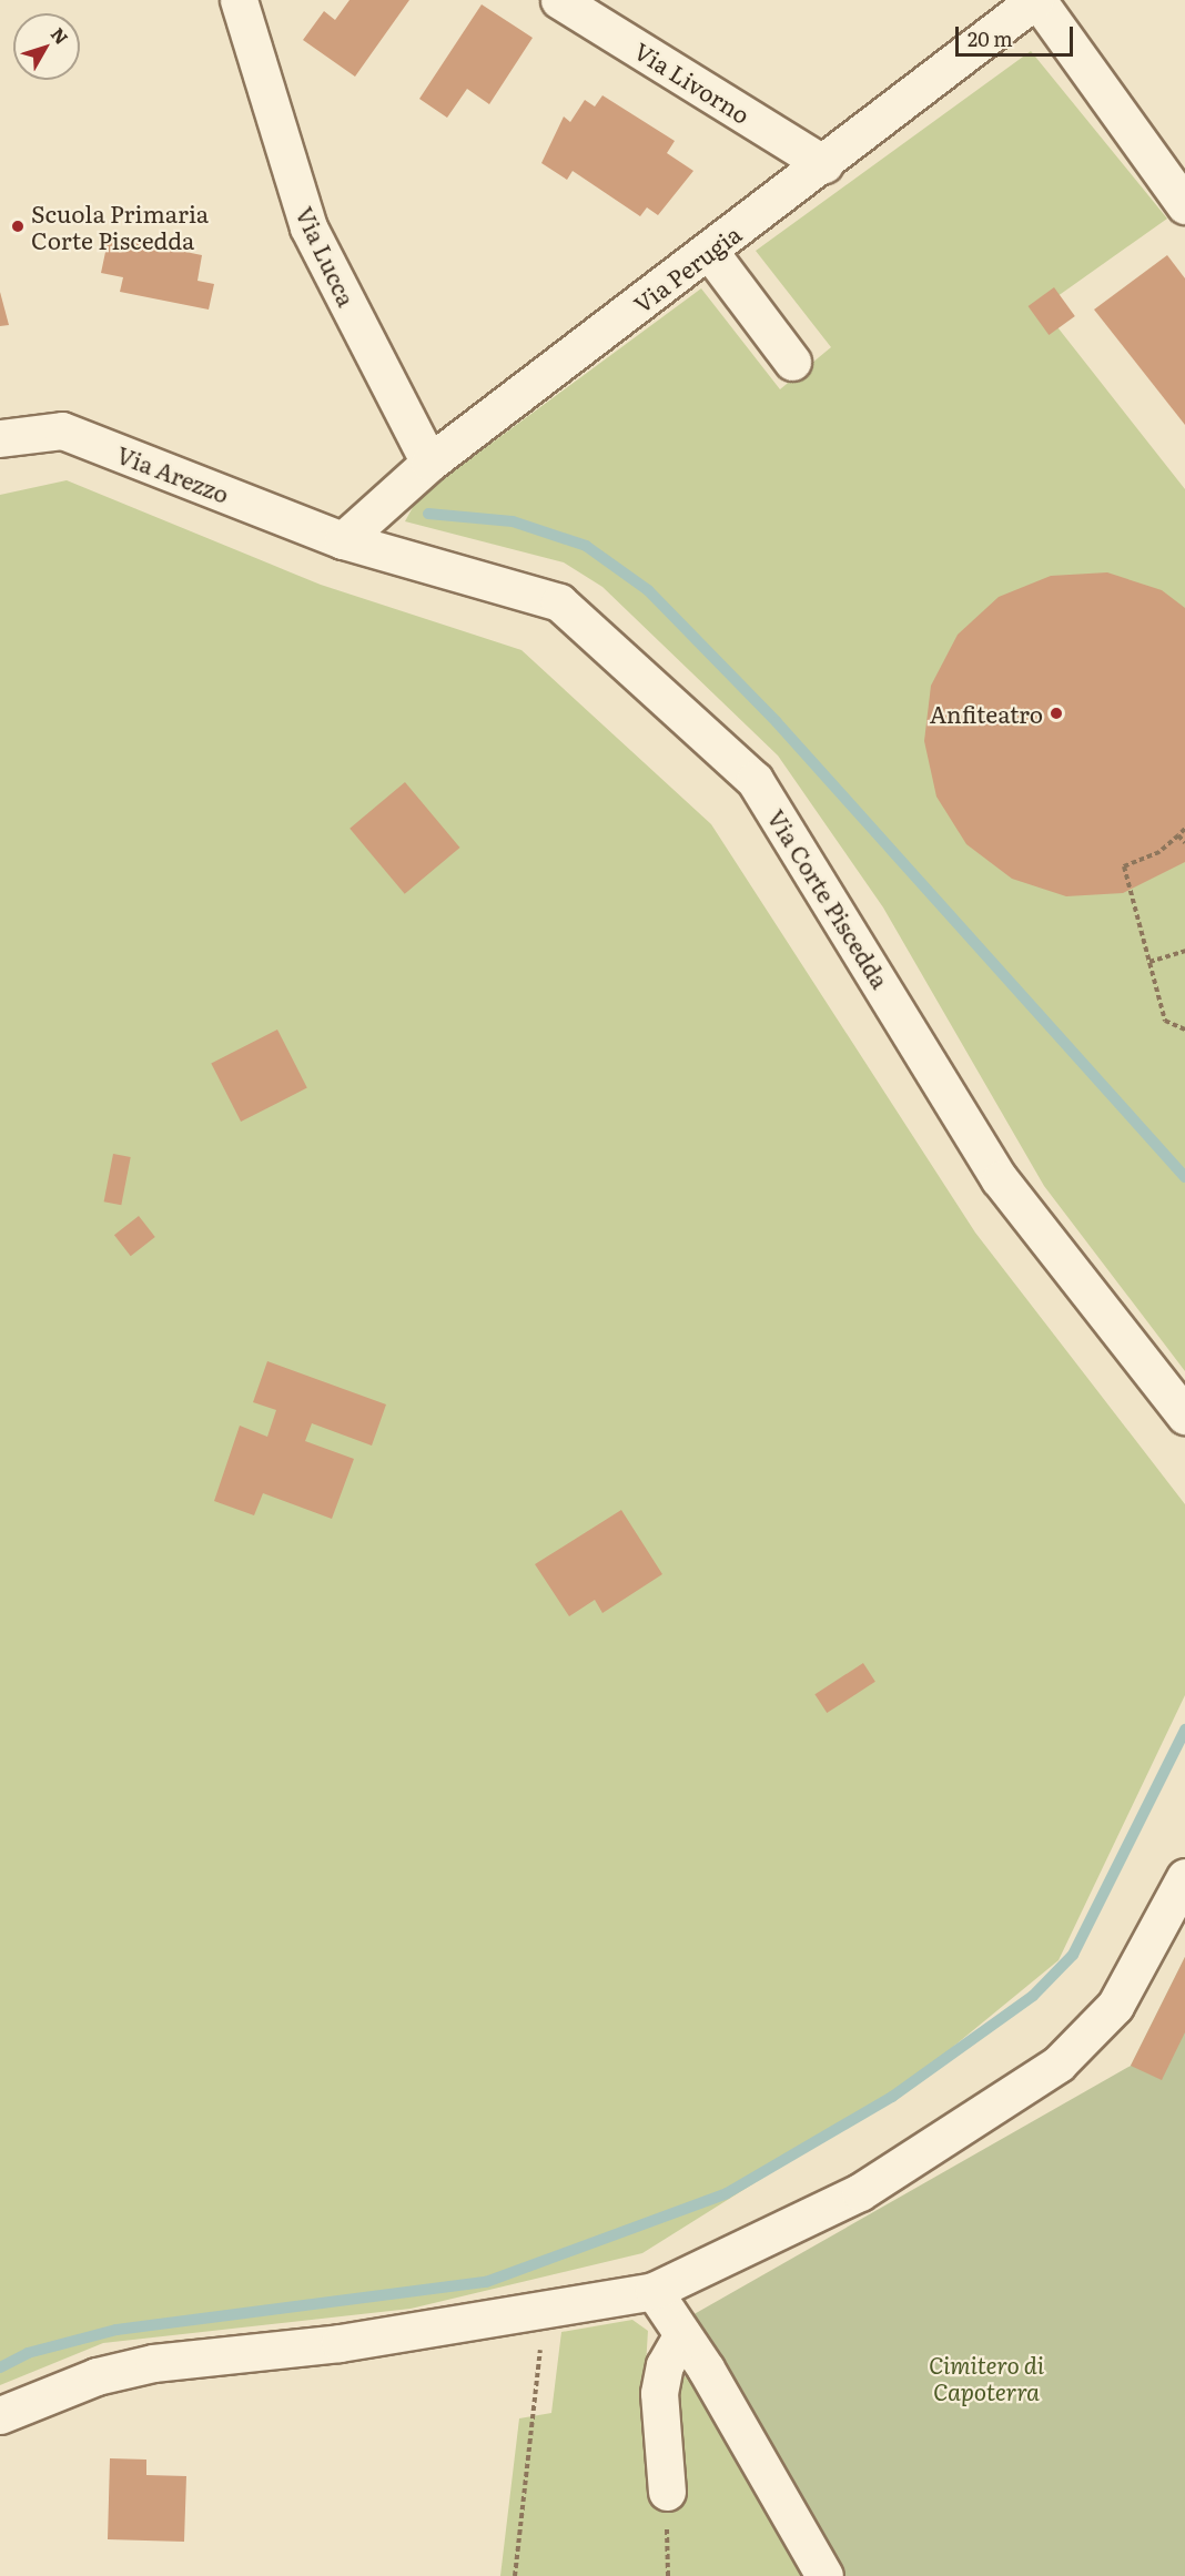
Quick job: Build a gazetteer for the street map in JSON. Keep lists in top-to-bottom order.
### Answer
{
  "streets": {
    "street": [
      "Via Livorno",
      "Via Lucca",
      "Via Perugia",
      "Via Arezzo",
      "Via Corte Piscedda"
    ]
  },
  "crossings": [
    ["Via Livorno", "Via Perugia"],
    ["Via Lucca", "Via Perugia"],
    ["Via Perugia", "Via Arezzo"],
    ["Via Perugia", "Via Corte Piscedda"],
    ["Via Arezzo", "Via Corte Piscedda"]
  ],
  "parks": ["Cimitero di Capoterra"],
  "places": ["Scuola Primaria Corte Piscedda", "Anfiteatro"],
  "scale_bar": "20 m",
  "north": "top right"
}
